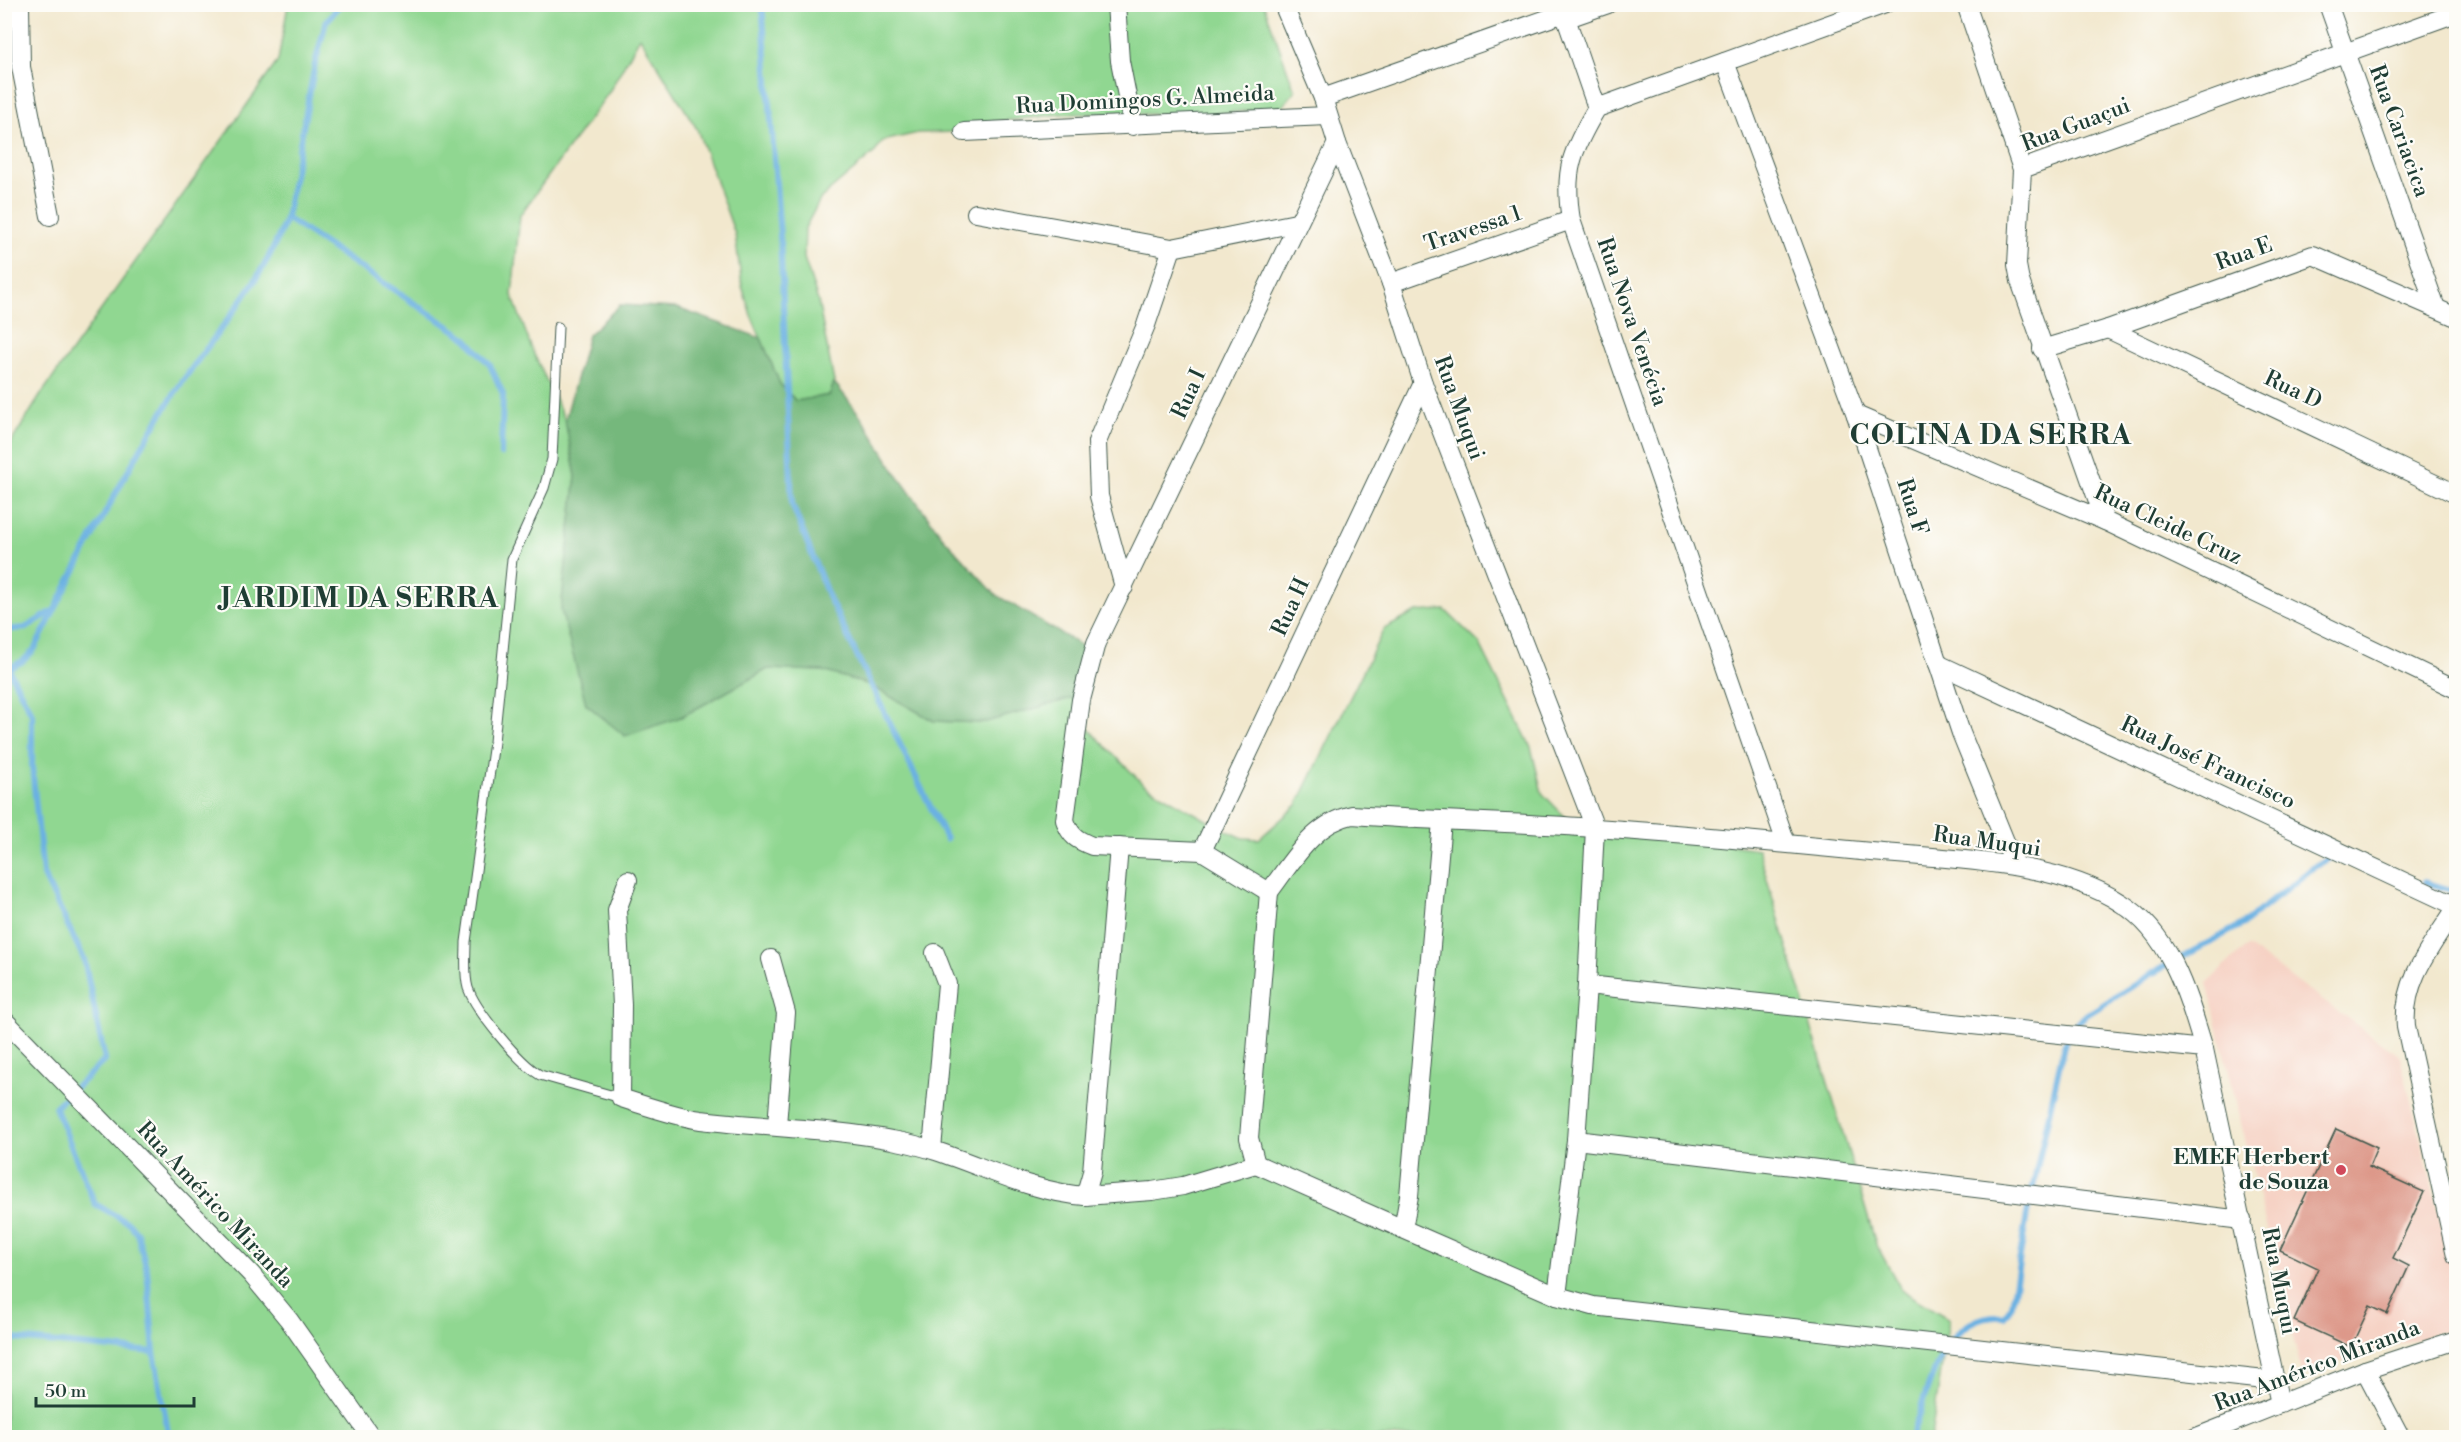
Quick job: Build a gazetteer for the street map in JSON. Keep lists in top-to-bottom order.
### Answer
{
  "streets": {
    "street": [
      "Rua Domingos G. Almeida",
      "Rua Guaçui",
      "Rua Cariacica",
      "Travessa 1",
      "Rua E",
      "Rua Nova Venécia",
      "Rua D",
      "Rua I",
      "Rua Muqui",
      "Rua F",
      "Rua Cleide Cruz",
      "Rua H",
      "Rua José Francisco",
      "Rua Américo Miranda"
    ]
  },
  "crossings": [
    ["Rua Domingos G. Almeida", "Rua Muqui"],
    ["Rua Guaçui", "Rua Cariacica"],
    ["Rua Guaçui", "Rua E"],
    ["Rua Guaçui", "Rua Cleide Cruz"],
    ["Rua Cariacica", "Rua E"],
    ["Travessa 1", "Rua Nova Venécia"],
    ["Travessa 1", "Rua Muqui"],
    ["Rua E", "Rua D"],
    ["Rua Nova Venécia", "Rua Muqui"],
    ["Rua I", "Rua Muqui"],
    ["Rua Muqui", "Rua F"],
    ["Rua Muqui", "Rua H"],
    ["Rua Muqui", "Rua Américo Miranda"],
    ["Rua F", "Rua Cleide Cruz"],
    ["Rua F", "Rua José Francisco"]
  ],
  "districts": ["COLINA DA SERRA", "JARDIM DA SERRA"],
  "places": ["EMEF Herbert de Souza"],
  "scale_bar": "50 m"
}
